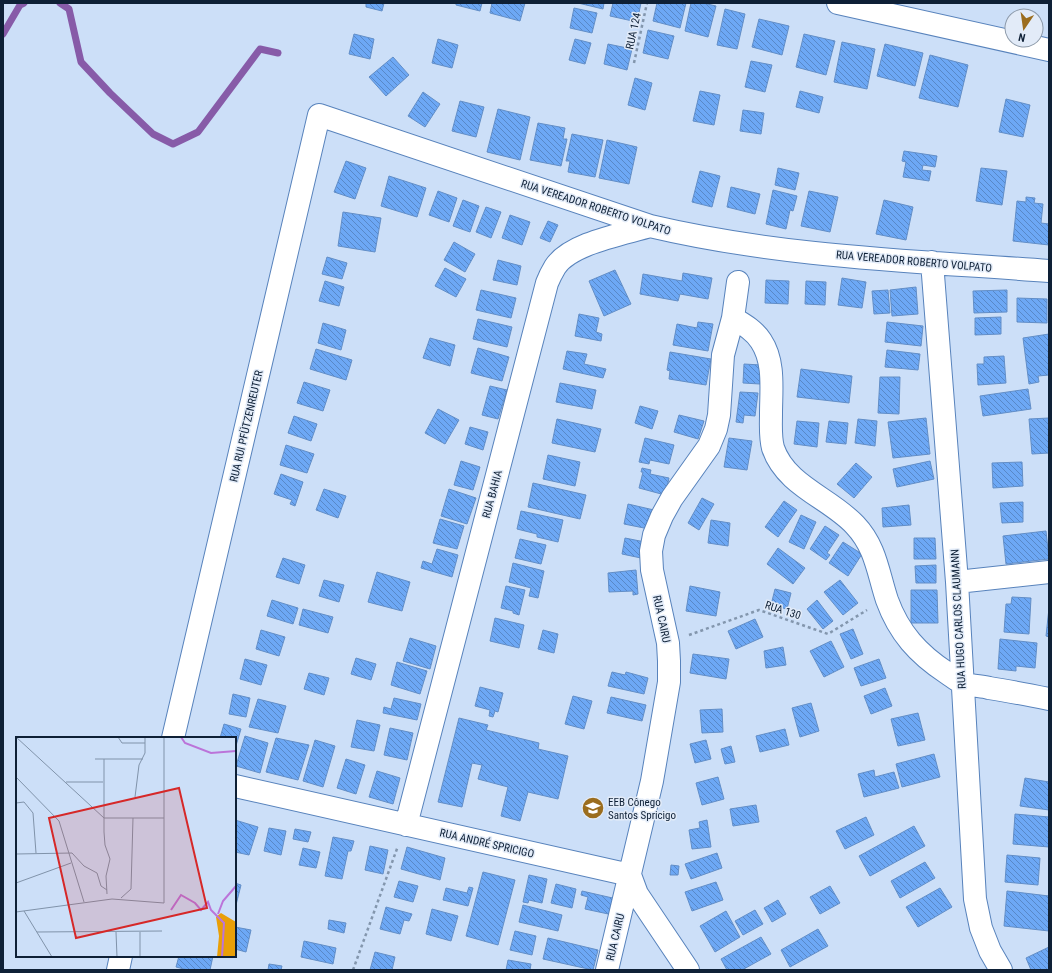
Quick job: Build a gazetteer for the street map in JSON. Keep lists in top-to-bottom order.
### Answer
{
  "streets": {
    "street": [
      "RUA VEREADOR ROBERTO VOLPATO",
      "RUA RUI PFÜTZENREUTER",
      "RUA BAHIA",
      "RUA CAIRU",
      "RUA HUGO CARLOS CLAUMANN",
      "RUA ANDRÉ SPRICIGO"
    ],
    "path": ["RUA 124", "RUA 130"]
  },
  "crossings": [
    ["RUA VEREADOR ROBERTO VOLPATO", "RUA RUI PFÜTZENREUTER"],
    ["RUA VEREADOR ROBERTO VOLPATO", "RUA BAHIA"],
    ["RUA VEREADOR ROBERTO VOLPATO", "RUA HUGO CARLOS CLAUMANN"],
    ["RUA BAHIA", "RUA ANDRÉ SPRICIGO"],
    ["RUA 130", "RUA CAIRU"],
    ["RUA CAIRU", "RUA ANDRÉ SPRICIGO"]
  ],
  "places": {
    "school or university": ["EEB Cônego Santos Spricigo"]
  },
  "north": "bottom"
}
